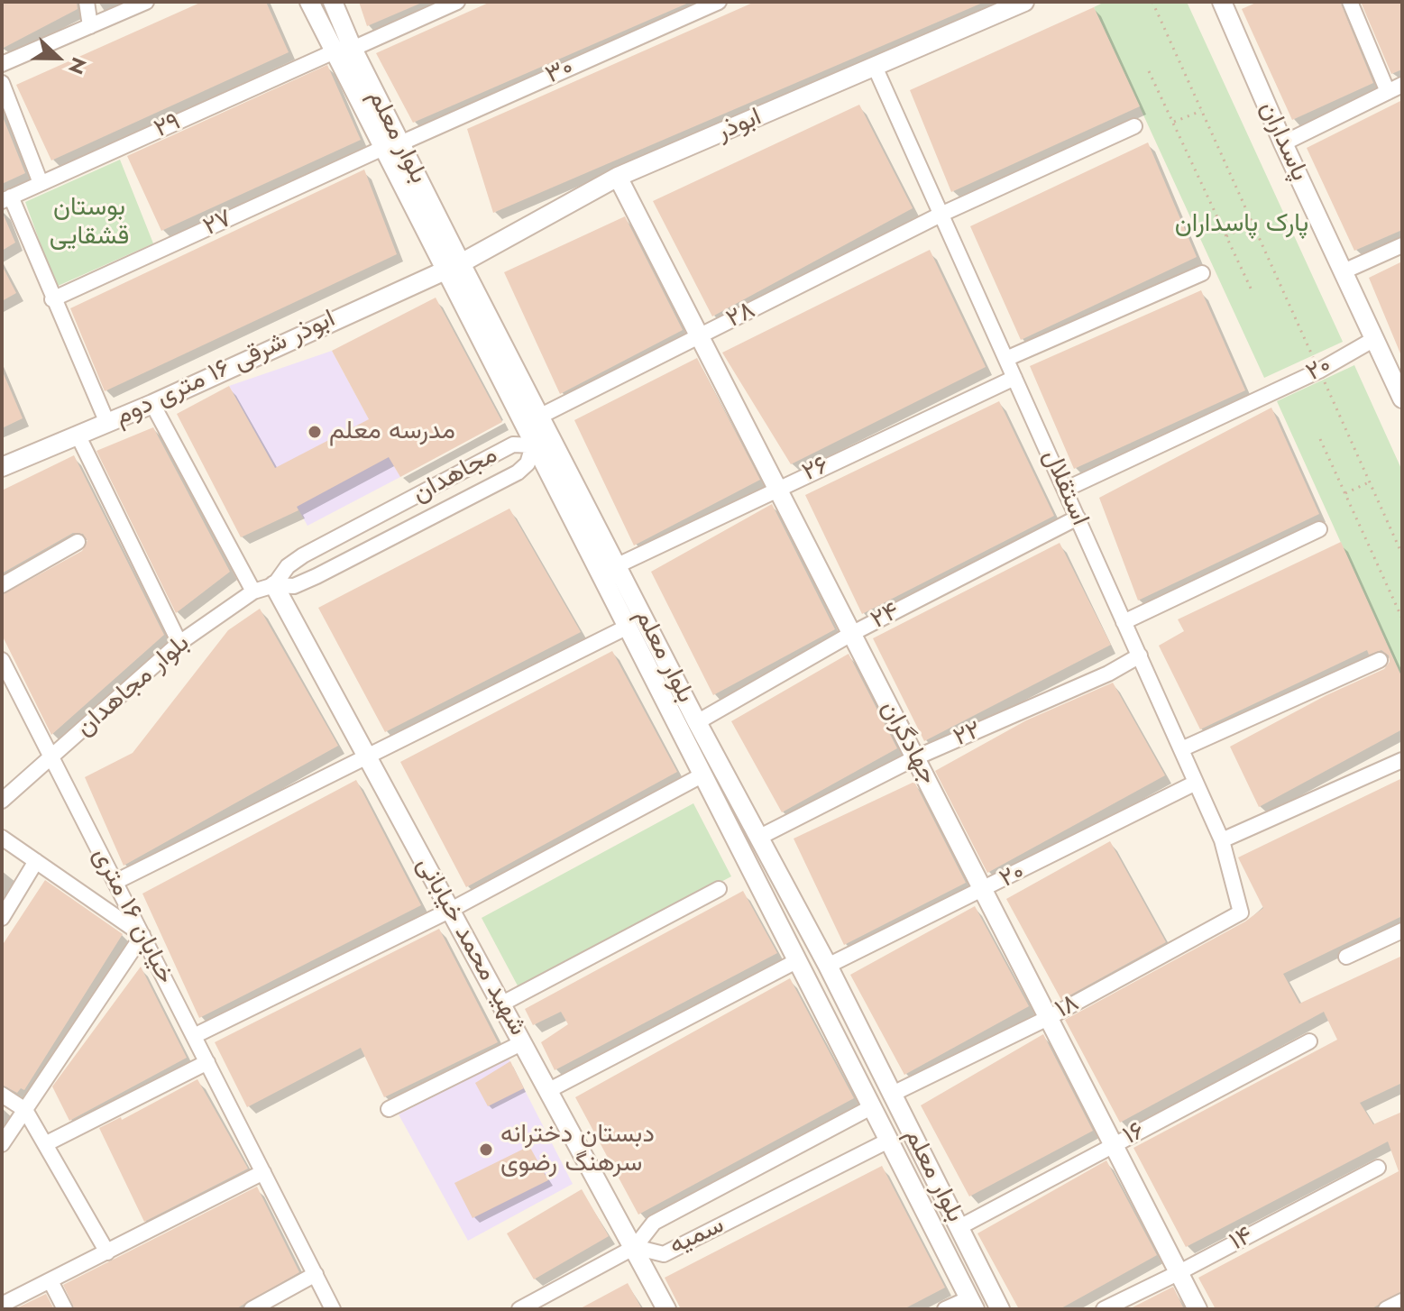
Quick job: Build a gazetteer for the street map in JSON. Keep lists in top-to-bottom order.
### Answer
{
  "streets": {
    "street": [
      "۳۰",
      "ابوذر",
      "۲۹",
      "بلوار معلم",
      "پاسداران",
      "۲۷",
      "۲۸",
      "ابوذر شرقی ۱۶ متری دوم",
      "۲۰",
      "۲۶",
      "مجاهدان",
      "استقلال",
      "۲۴",
      "بلوار مجاهدان",
      "۲۲",
      "جهادگران",
      "خیابان ۱۶ متری",
      "شهید محمد خیابانی",
      "۱۸",
      "۱۶",
      "سمیه",
      "۱۴"
    ]
  },
  "crossings": [
    ["۳۰", "بلوار معلم"],
    ["۳۰", "۲۷"],
    ["ابوذر", "بلوار معلم"],
    ["ابوذر", "ابوذر شرقی ۱۶ متری دوم"],
    ["ابوذر", "استقلال"],
    ["ابوذر", "جهادگران"],
    ["۲۹", "بلوار معلم"],
    ["بلوار معلم", "۲۷"],
    ["بلوار معلم", "۲۸"],
    ["بلوار معلم", "ابوذر شرقی ۱۶ متری دوم"],
    ["بلوار معلم", "۲۰"],
    ["بلوار معلم", "۲۶"],
    ["بلوار معلم", "مجاهدان"],
    ["بلوار معلم", "۲۴"],
    ["بلوار معلم", "۲۲"],
    ["بلوار معلم", "۱۸"],
    ["بلوار معلم", "۱۶"],
    ["بلوار معلم", "سمیه"],
    ["پاسداران", "۲۰"],
    ["۲۸", "استقلال"],
    ["۲۸", "جهادگران"],
    ["۲۰", "استقلال"],
    ["۲۰", "جهادگران"],
    ["۲۶", "استقلال"],
    ["۲۶", "جهادگران"],
    ["مجاهدان", "بلوار مجاهدان"],
    ["مجاهدان", "شهید محمد خیابانی"],
    ["استقلال", "۲۴"],
    ["استقلال", "۲۲"],
    ["استقلال", "۱۸"],
    ["۲۴", "جهادگران"],
    ["بلوار مجاهدان", "خیابان ۱۶ متری"],
    ["بلوار مجاهدان", "شهید محمد خیابانی"],
    ["۲۲", "جهادگران"],
    ["جهادگران", "۱۸"],
    ["جهادگران", "۱۶"],
    ["جهادگران", "۱۴"],
    ["شهید محمد خیابانی", "سمیه"]
  ],
  "parks": ["بوستان قشقایی", "پارک پاسداران"],
  "places": ["مدرسه معلم", "دبستان دخترانه سرهنگ رضوی"],
  "north": "right"
}
